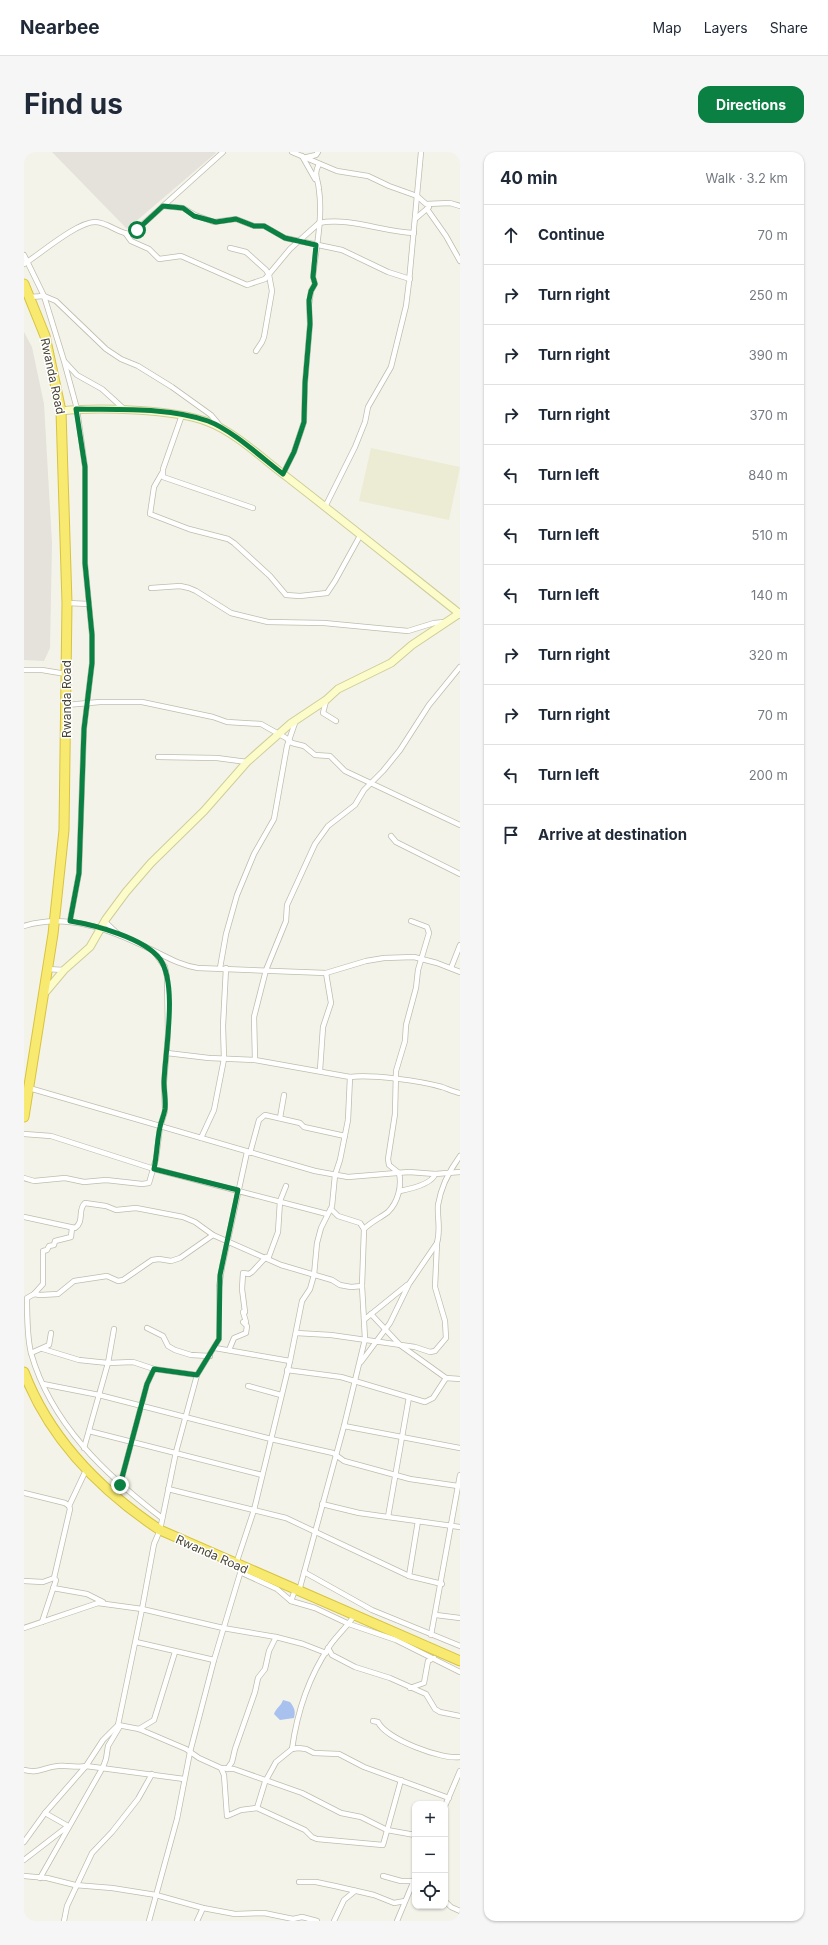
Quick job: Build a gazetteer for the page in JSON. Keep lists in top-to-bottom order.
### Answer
{
  "streets": {
    "highway": ["Rwanda Road"]
  },
  "page": {
    "header": "Nearbee",
    "nav": ["Map", "Layers", "Share"],
    "buttons": "Directions",
    "title": "Find us",
    "heading": ["40 min", "Walk · 3.2 km"],
    "list": [
      ["Continue", "70 m"],
      ["Turn right", "250 m"],
      ["Turn right", "390 m"],
      ["Turn right", "370 m"],
      ["Turn left", "840 m"],
      ["Turn left", "510 m"],
      ["Turn left", "140 m"],
      ["Turn right", "320 m"],
      ["Turn right", "70 m"],
      ["Turn left", "200 m"],
      "Arrive at destination"
    ],
    "map_buttons": ["+", "−"]
  }
}
